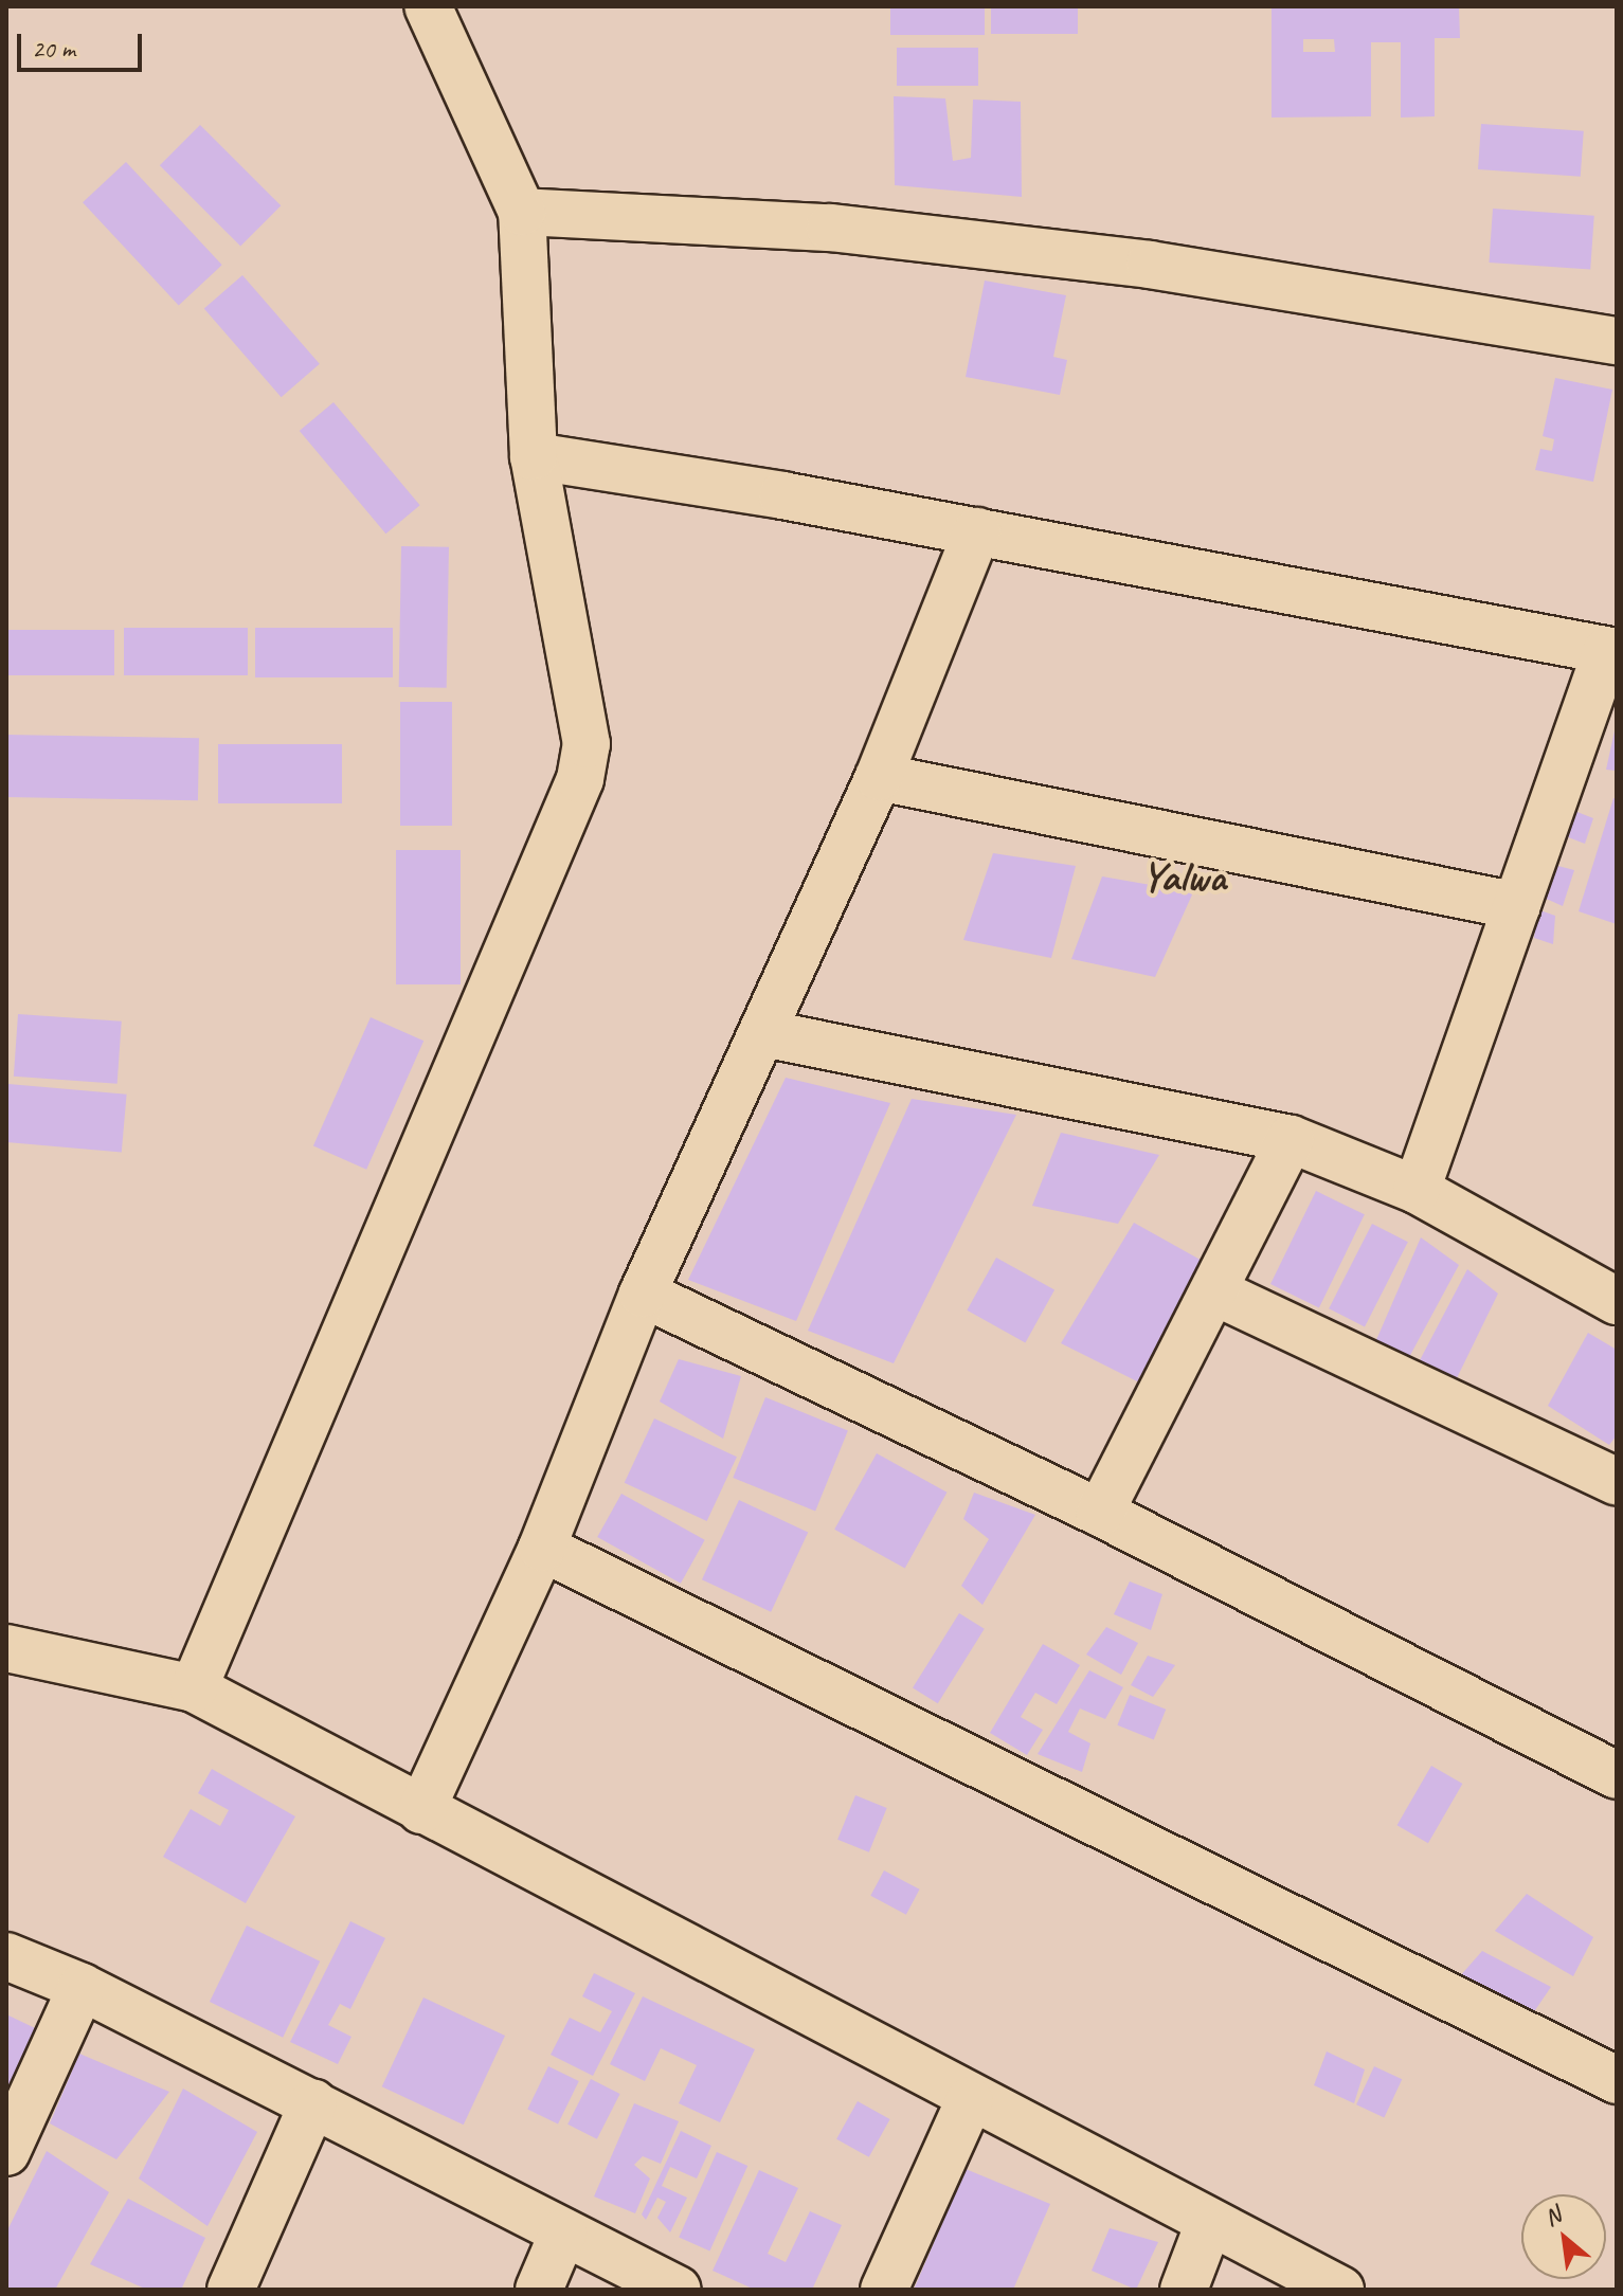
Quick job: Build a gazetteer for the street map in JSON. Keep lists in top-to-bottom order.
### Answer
{
  "districts": ["Yalwa"],
  "scale_bar": "20 m",
  "north": "top left"
}
